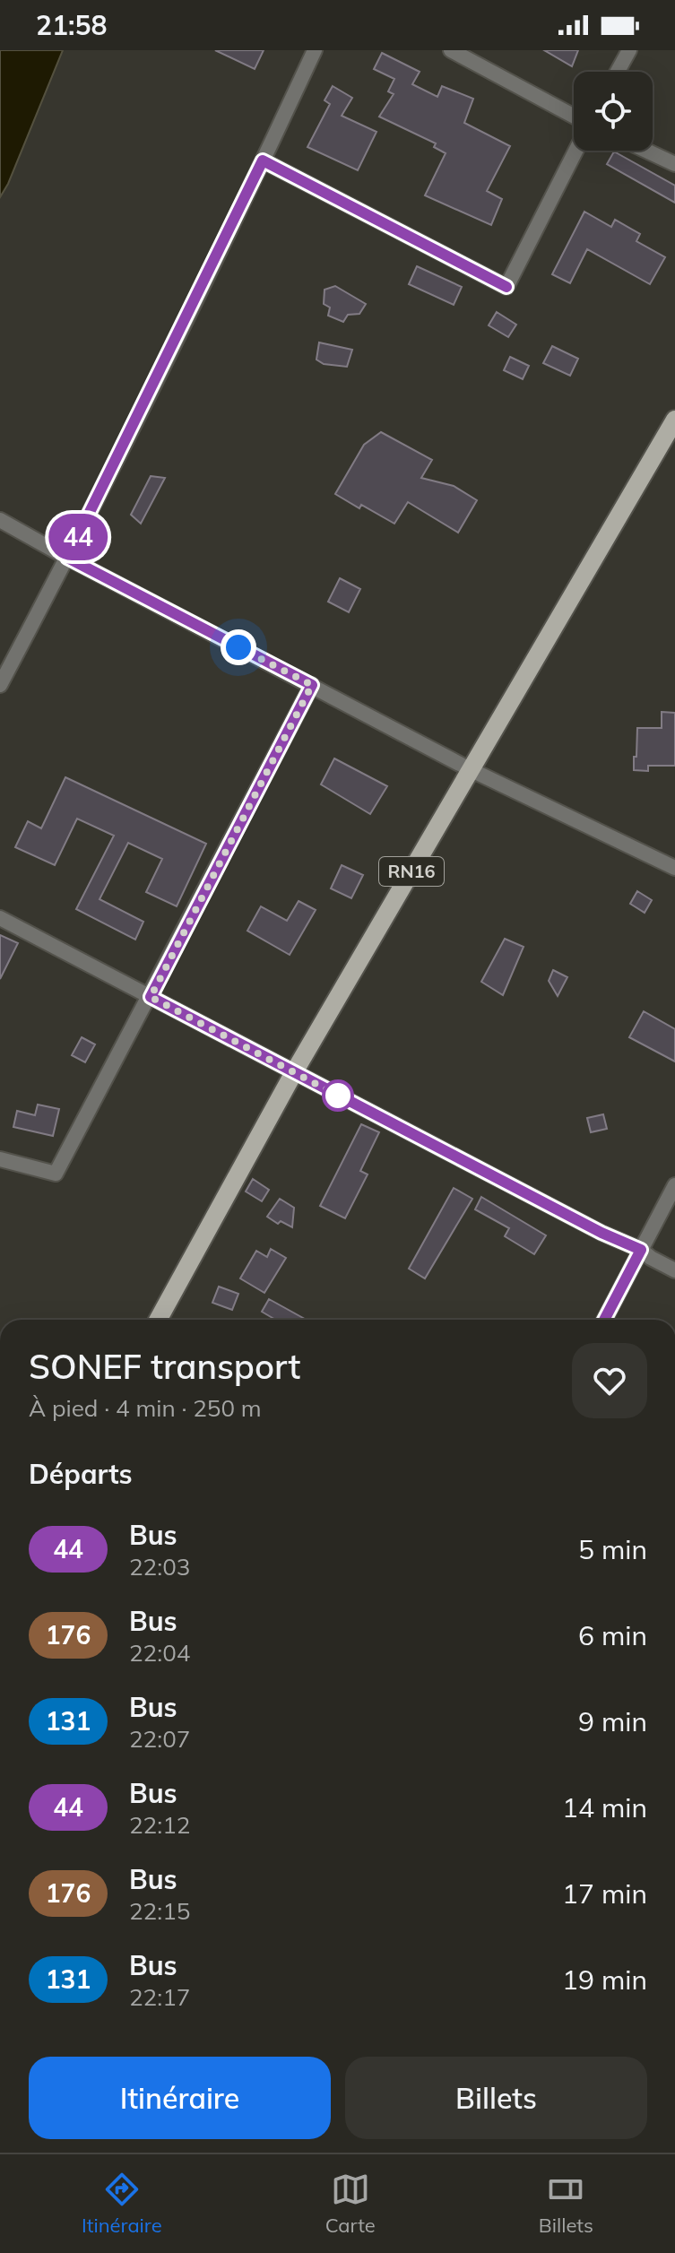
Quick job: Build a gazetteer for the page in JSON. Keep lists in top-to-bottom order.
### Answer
{
  "streets": {
    "main road": ["RN16"]
  },
  "lines": ["bus line 44"],
  "page": {
    "status": "21:58",
    "on_map": "44",
    "heading": [
      ["SONEF transport", "À pied · 4 min · 250 m"],
      "Départs"
    ],
    "list": [
      {
        "mark": "44",
        "name": "Bus",
        "note": "22:03",
        "value": "5 min"
      },
      {
        "mark": "176",
        "name": "Bus",
        "note": "22:04",
        "value": "6 min"
      },
      {
        "mark": "131",
        "name": "Bus",
        "note": "22:07",
        "value": "9 min"
      },
      {
        "mark": "44",
        "name": "Bus",
        "note": "22:12",
        "value": "14 min"
      },
      {
        "mark": "176",
        "name": "Bus",
        "note": "22:15",
        "value": "17 min"
      },
      {
        "mark": "131",
        "name": "Bus",
        "note": "22:17",
        "value": "19 min"
      }
    ],
    "buttons": ["Itinéraire", "Billets"],
    "tabs": ["Itinéraire", "Carte", "Billets"]
  }
}
